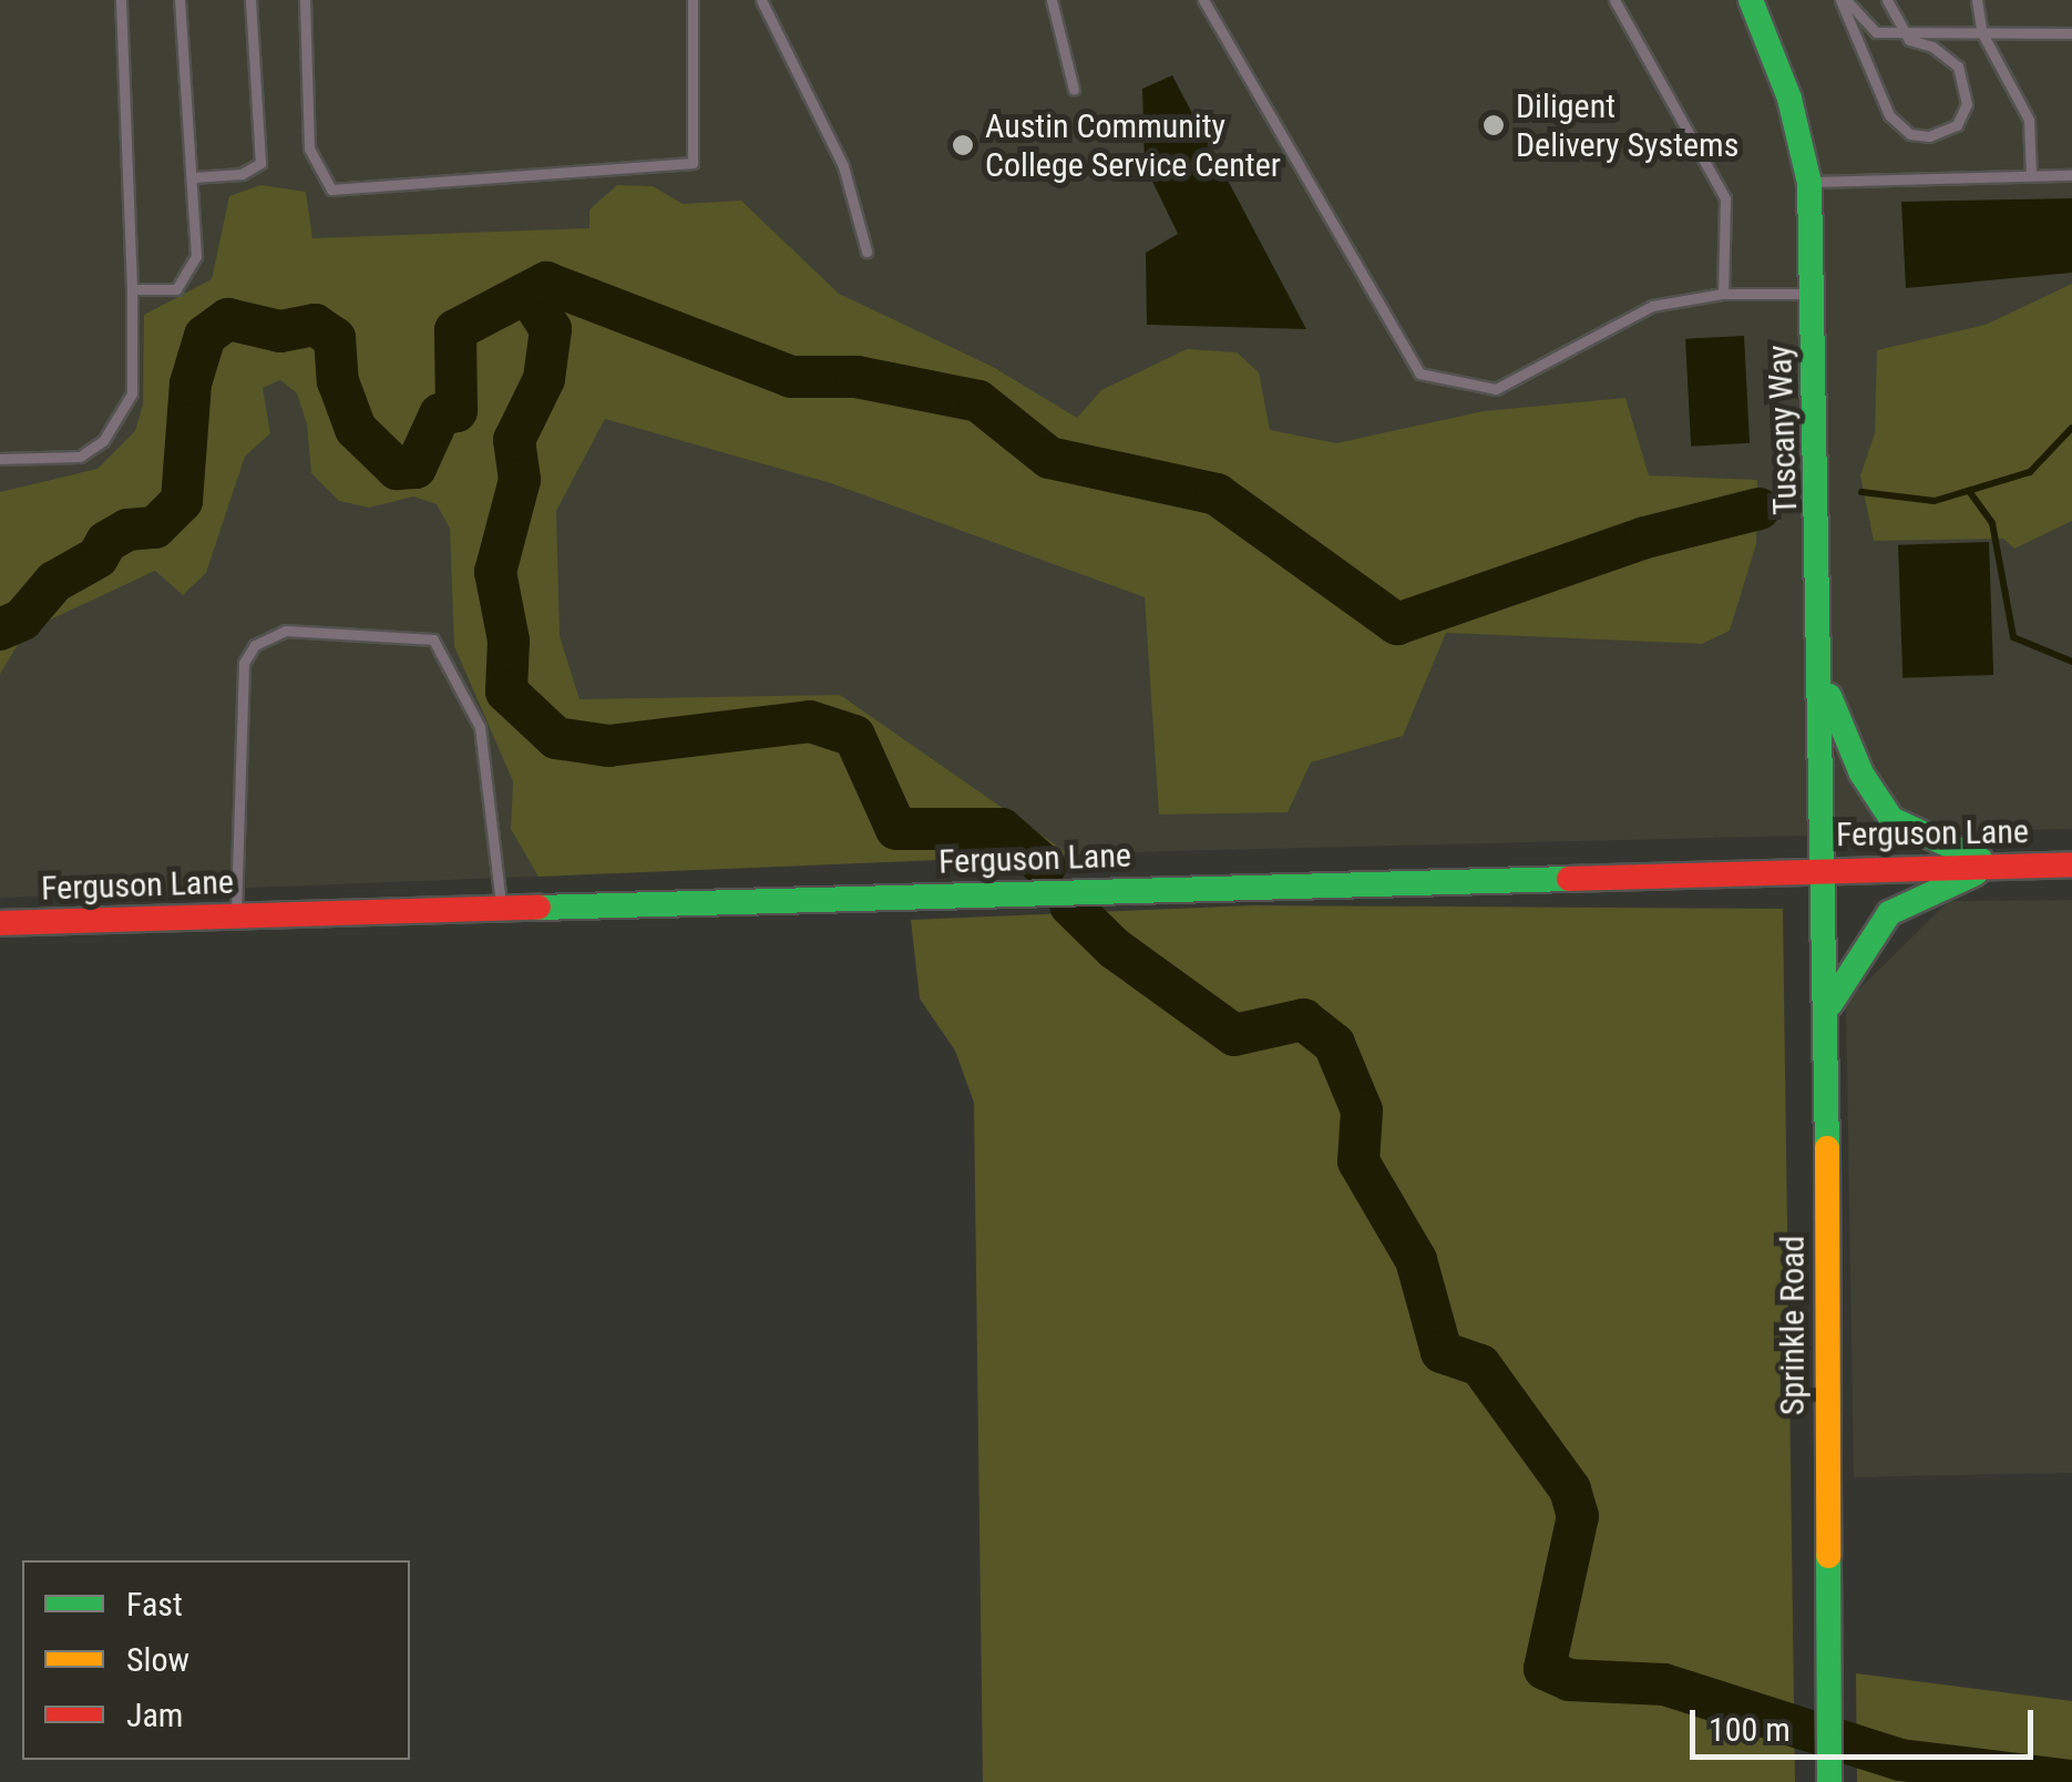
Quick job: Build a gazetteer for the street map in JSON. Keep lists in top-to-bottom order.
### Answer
{
  "streets": {
    "street": ["Tuscany Way", "Ferguson Lane", "Sprinkle Road"]
  },
  "crossings": [
    ["Tuscany Way", "Ferguson Lane"],
    ["Tuscany Way", "Sprinkle Road"],
    ["Ferguson Lane", "Sprinkle Road"]
  ],
  "places": ["Diligent Delivery Systems", "Austin Community College Service Center"],
  "legend": ["Fast", "Slow", "Jam"],
  "scale_bar": "100 m"
}
